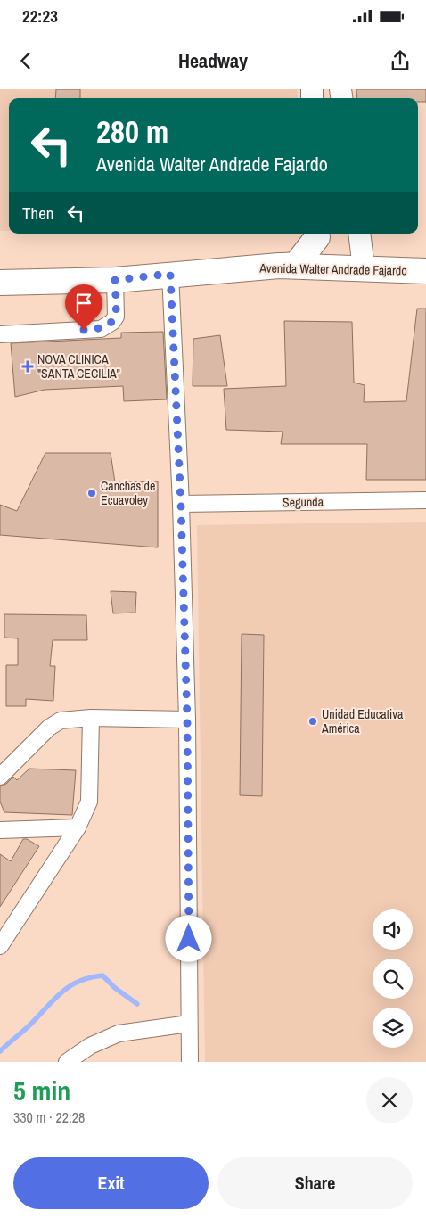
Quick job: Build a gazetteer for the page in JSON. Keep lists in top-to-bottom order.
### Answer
{
  "streets": {
    "main road": ["Avenida Walter Andrade Fajardo"],
    "street": ["Segunda"]
  },
  "places": {
    "health": ["NOVA CLINICA \"SANTA CECILIA\""],
    "other": ["Canchas de Ecuavoley", "Unidad Educativa América"]
  },
  "page": {
    "status": "22:23",
    "header": "Headway",
    "turn": ["280 m", "Avenida Walter Andrade Fajardo"],
    "then": "Then",
    "heading": ["5 min", "330 m · 22:28"],
    "buttons": ["Exit", "Share"]
  }
}
